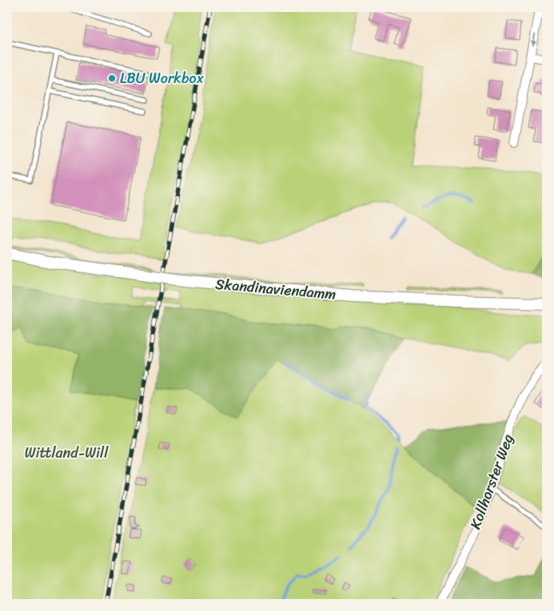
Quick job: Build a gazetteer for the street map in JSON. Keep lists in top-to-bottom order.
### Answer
{
  "streets": {
    "main road": ["Skandinaviendamm"],
    "street": ["Kollhorster Weg"]
  },
  "parks": ["Wittland-Will"],
  "places": ["LBU Workbox"]
}
